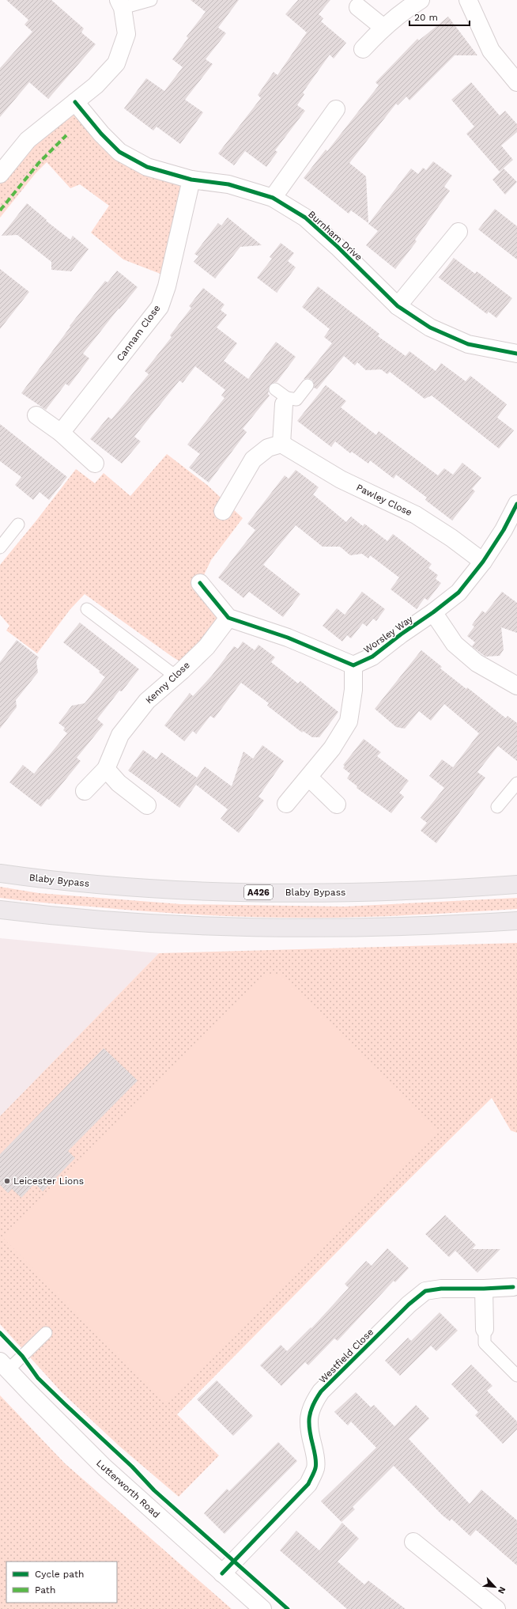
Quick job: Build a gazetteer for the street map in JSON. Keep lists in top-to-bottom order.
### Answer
{
  "streets": {
    "main road": ["Blaby Bypass", "A426"],
    "street": [
      "Burnham Drive",
      "Cannam Close",
      "Pawley Close",
      "Worsley Way",
      "Kenny Close",
      "Westfield Close",
      "Lutterworth Road"
    ]
  },
  "crossings": [
    ["Burnham Drive", "Cannam Close"],
    ["Pawley Close", "Worsley Way"],
    ["Westfield Close", "Lutterworth Road"]
  ],
  "places": ["Leicester Lions"],
  "legend": ["Cycle path", "Path"],
  "scale_bar": "20 m",
  "north": "bottom right"
}
